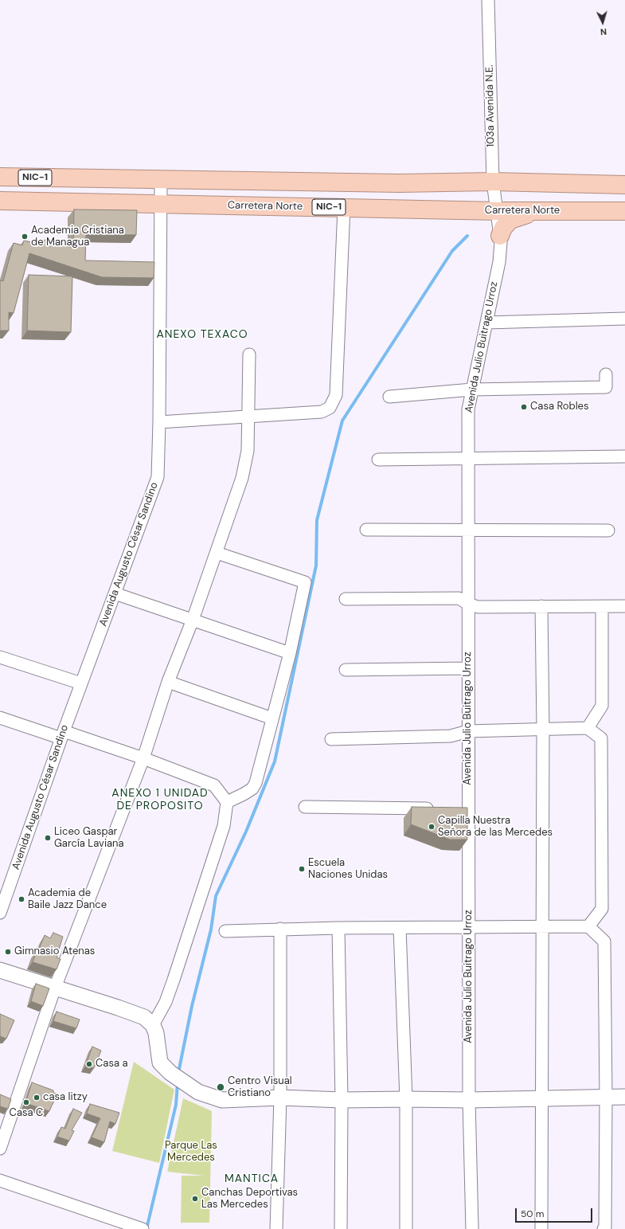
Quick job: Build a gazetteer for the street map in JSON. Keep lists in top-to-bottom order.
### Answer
{
  "streets": {
    "highway": ["NIC-1", "Carretera Norte"],
    "street": ["103a Avenida N.E.", "Avenida Julio Buitrago Urroz", "Avenida Augusto César Sandino"]
  },
  "crossings": [
    ["103a Avenida N.E.", "NIC-1"],
    ["103a Avenida N.E.", "Carretera Norte"],
    ["103a Avenida N.E.", "Avenida Julio Buitrago Urroz"],
    ["NIC-1", "Avenida Augusto César Sandino"],
    ["Carretera Norte", "Avenida Julio Buitrago Urroz"],
    ["Carretera Norte", "Avenida Augusto César Sandino"]
  ],
  "districts": ["ANEXO TEXACO", "ANEXO 1 UNIDAD DE PROPOSITO", "MANTICA"],
  "parks": ["Parque Las Mercedes"],
  "places": [
    "Academia Cristiana de Managua",
    "Casa Robles",
    "Capilla Nuestra Señora de las Mercedes",
    "Liceo Gaspar García Laviana",
    "Escuela Naciones Unidas",
    "Academia de Baile Jazz Dance",
    "Gimnasio Atenas",
    "Casa a",
    "Centro Visual Cristiano",
    "casa litzy",
    "Casa C",
    "Canchas Deportivas Las Mercedes"
  ],
  "scale_bar": "50 m",
  "north": "bottom"
}
